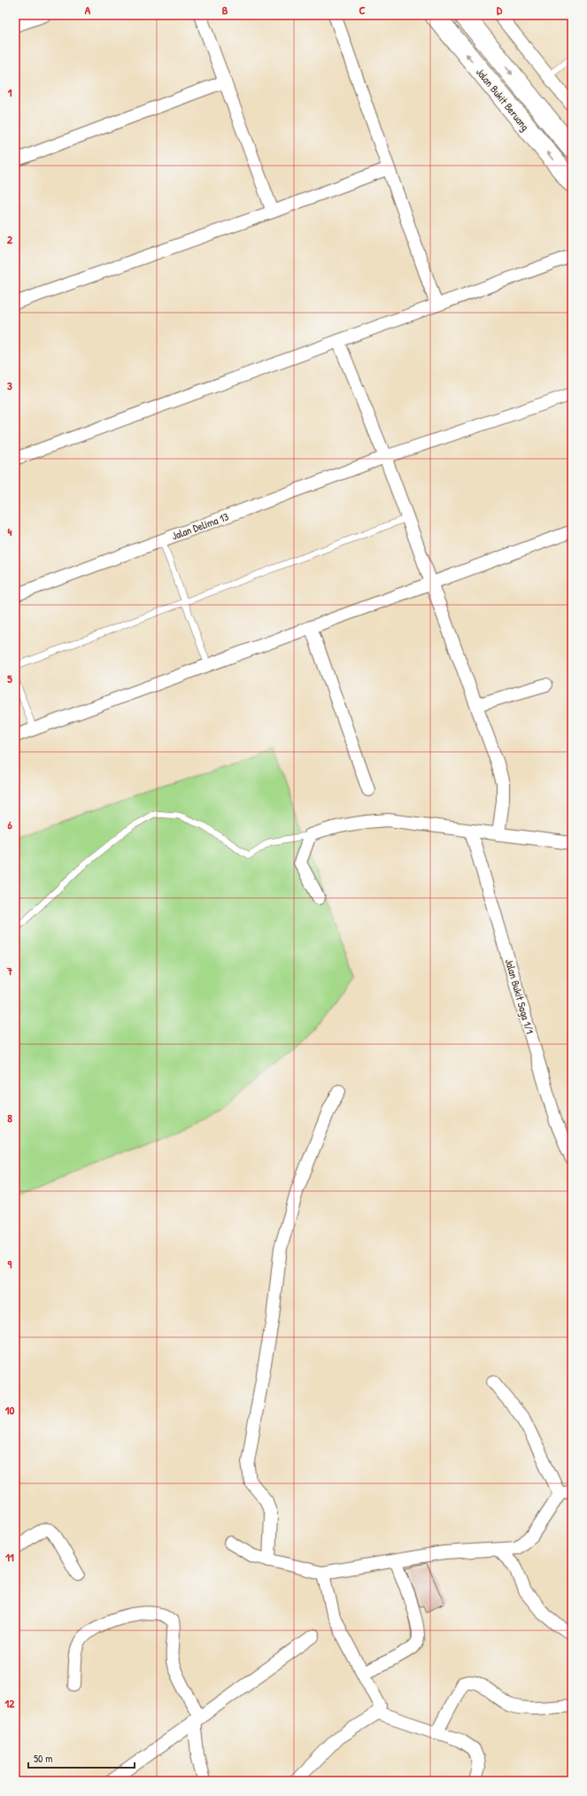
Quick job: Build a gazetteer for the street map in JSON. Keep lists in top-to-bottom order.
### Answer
{
  "streets": {
    "main road": ["Jalan Bukit Beruang"],
    "street": ["Jalan Delima 13", "Jalan Bukit Saga 1/1"]
  },
  "scale_bar": "50 m",
  "grid": {
    "columns": [
      "A",
      "B",
      "C",
      "D"
    ],
    "rows": [
      "1",
      "2",
      "3",
      "4",
      "5",
      "6",
      "7",
      "8",
      "9",
      "10",
      "11",
      "12"
    ]
  }
}
